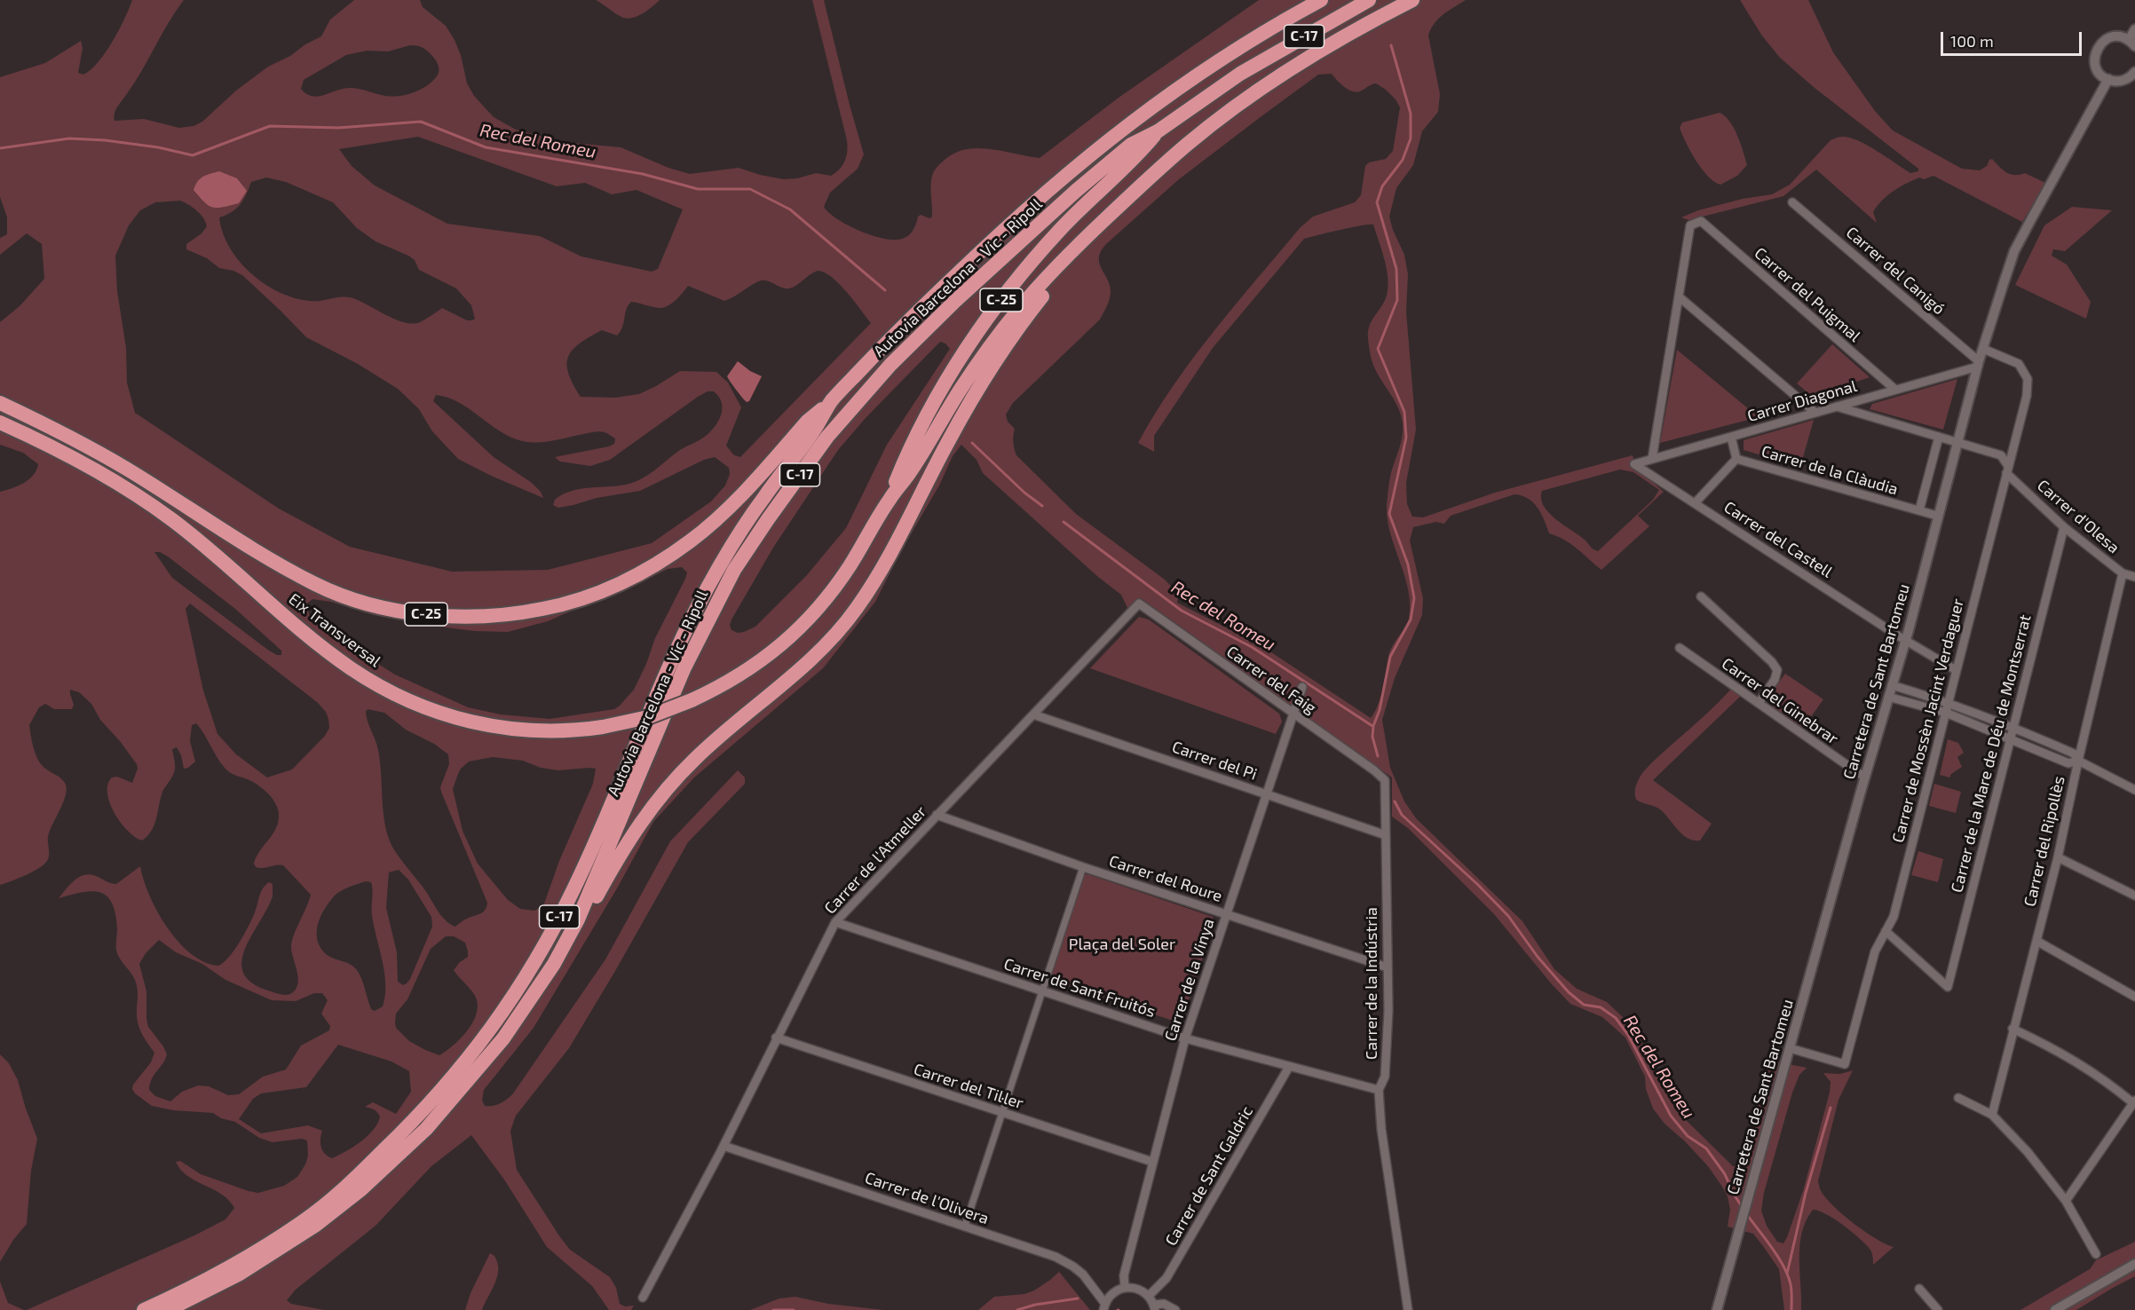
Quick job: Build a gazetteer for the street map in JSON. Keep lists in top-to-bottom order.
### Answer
{
  "streets": {
    "highway": [
      "C-17",
      "Autovia Barcelona - Vic - Ripoll",
      "C-25",
      "Eix Transversal"
    ],
    "street": [
      "Carrer del Canigó",
      "Carrer del Puigmal",
      "Carrer Diagonal",
      "Carrer de la Clàudia",
      "Carrer d'Olesa",
      "Carrer del Castell",
      "Carrer del Faig",
      "Carretera de Sant Bartomeu",
      "Carrer del Ginebrar",
      "Carrer de Mossèn Jacint Verdaguer",
      "Carrer de la Mare de Déu de Montserrat",
      "Carrer del Pi",
      "Carrer del Ripollès",
      "Carrer de l'Atmeller",
      "Carrer del Roure",
      "Carrer de la Vinya",
      "Carrer de la Indústria",
      "Carrer de Sant Fruitós",
      "Carrer del Til·ler",
      "Carrer de Sant Galdric",
      "Carrer de l'Olivera"
    ]
  },
  "crossings": [
    ["Carrer del Canigó", "Carrer Diagonal"],
    ["Carrer del Canigó", "Carretera de Sant Bartomeu"],
    ["Autovia Barcelona - Vic - Ripoll", "C-25"],
    ["Carrer del Puigmal", "Carrer Diagonal"],
    ["C-25", "Eix Transversal"],
    ["Carrer Diagonal", "Carrer de la Clàudia"],
    ["Carrer Diagonal", "Carrer d'Olesa"],
    ["Carrer Diagonal", "Carrer del Castell"],
    ["Carrer Diagonal", "Carretera de Sant Bartomeu"],
    ["Carrer de la Clàudia", "Carretera de Sant Bartomeu"],
    ["Carrer d'Olesa", "Carretera de Sant Bartomeu"],
    ["Carrer d'Olesa", "Carrer de Mossèn Jacint Verdaguer"],
    ["Carrer d'Olesa", "Carrer de la Mare de Déu de Montserrat"],
    ["Carrer d'Olesa", "Carrer del Ripollès"],
    ["Carrer del Castell", "Carretera de Sant Bartomeu"],
    ["Carrer del Castell", "Carrer de Mossèn Jacint Verdaguer"],
    ["Carrer del Faig", "Carrer de l'Atmeller"],
    ["Carrer del Faig", "Carrer de la Vinya"],
    ["Carrer del Faig", "Carrer de la Indústria"],
    ["Carretera de Sant Bartomeu", "Carrer del Ginebrar"],
    ["Carretera de Sant Bartomeu", "Carrer de Mossèn Jacint Verdaguer"],
    ["Carrer de Mossèn Jacint Verdaguer", "Carrer de la Mare de Déu de Montserrat"],
    ["Carrer del Pi", "Carrer de l'Atmeller"],
    ["Carrer del Pi", "Carrer de la Vinya"],
    ["Carrer del Pi", "Carrer de la Indústria"],
    ["Carrer de l'Atmeller", "Carrer del Roure"],
    ["Carrer de l'Atmeller", "Carrer de Sant Fruitós"],
    ["Carrer de l'Atmeller", "Carrer del Til·ler"],
    ["Carrer de l'Atmeller", "Carrer de l'Olivera"],
    ["Carrer del Roure", "Carrer de la Vinya"],
    ["Carrer del Roure", "Carrer de la Indústria"],
    ["Carrer de la Vinya", "Carrer de Sant Fruitós"],
    ["Carrer de la Vinya", "Carrer del Til·ler"],
    ["Carrer de la Indústria", "Carrer de Sant Fruitós"],
    ["Carrer de Sant Fruitós", "Carrer de Sant Galdric"]
  ],
  "water": ["Rec del Romeu"],
  "parks": ["Plaça del Soler"],
  "scale_bar": "100 m"
}
